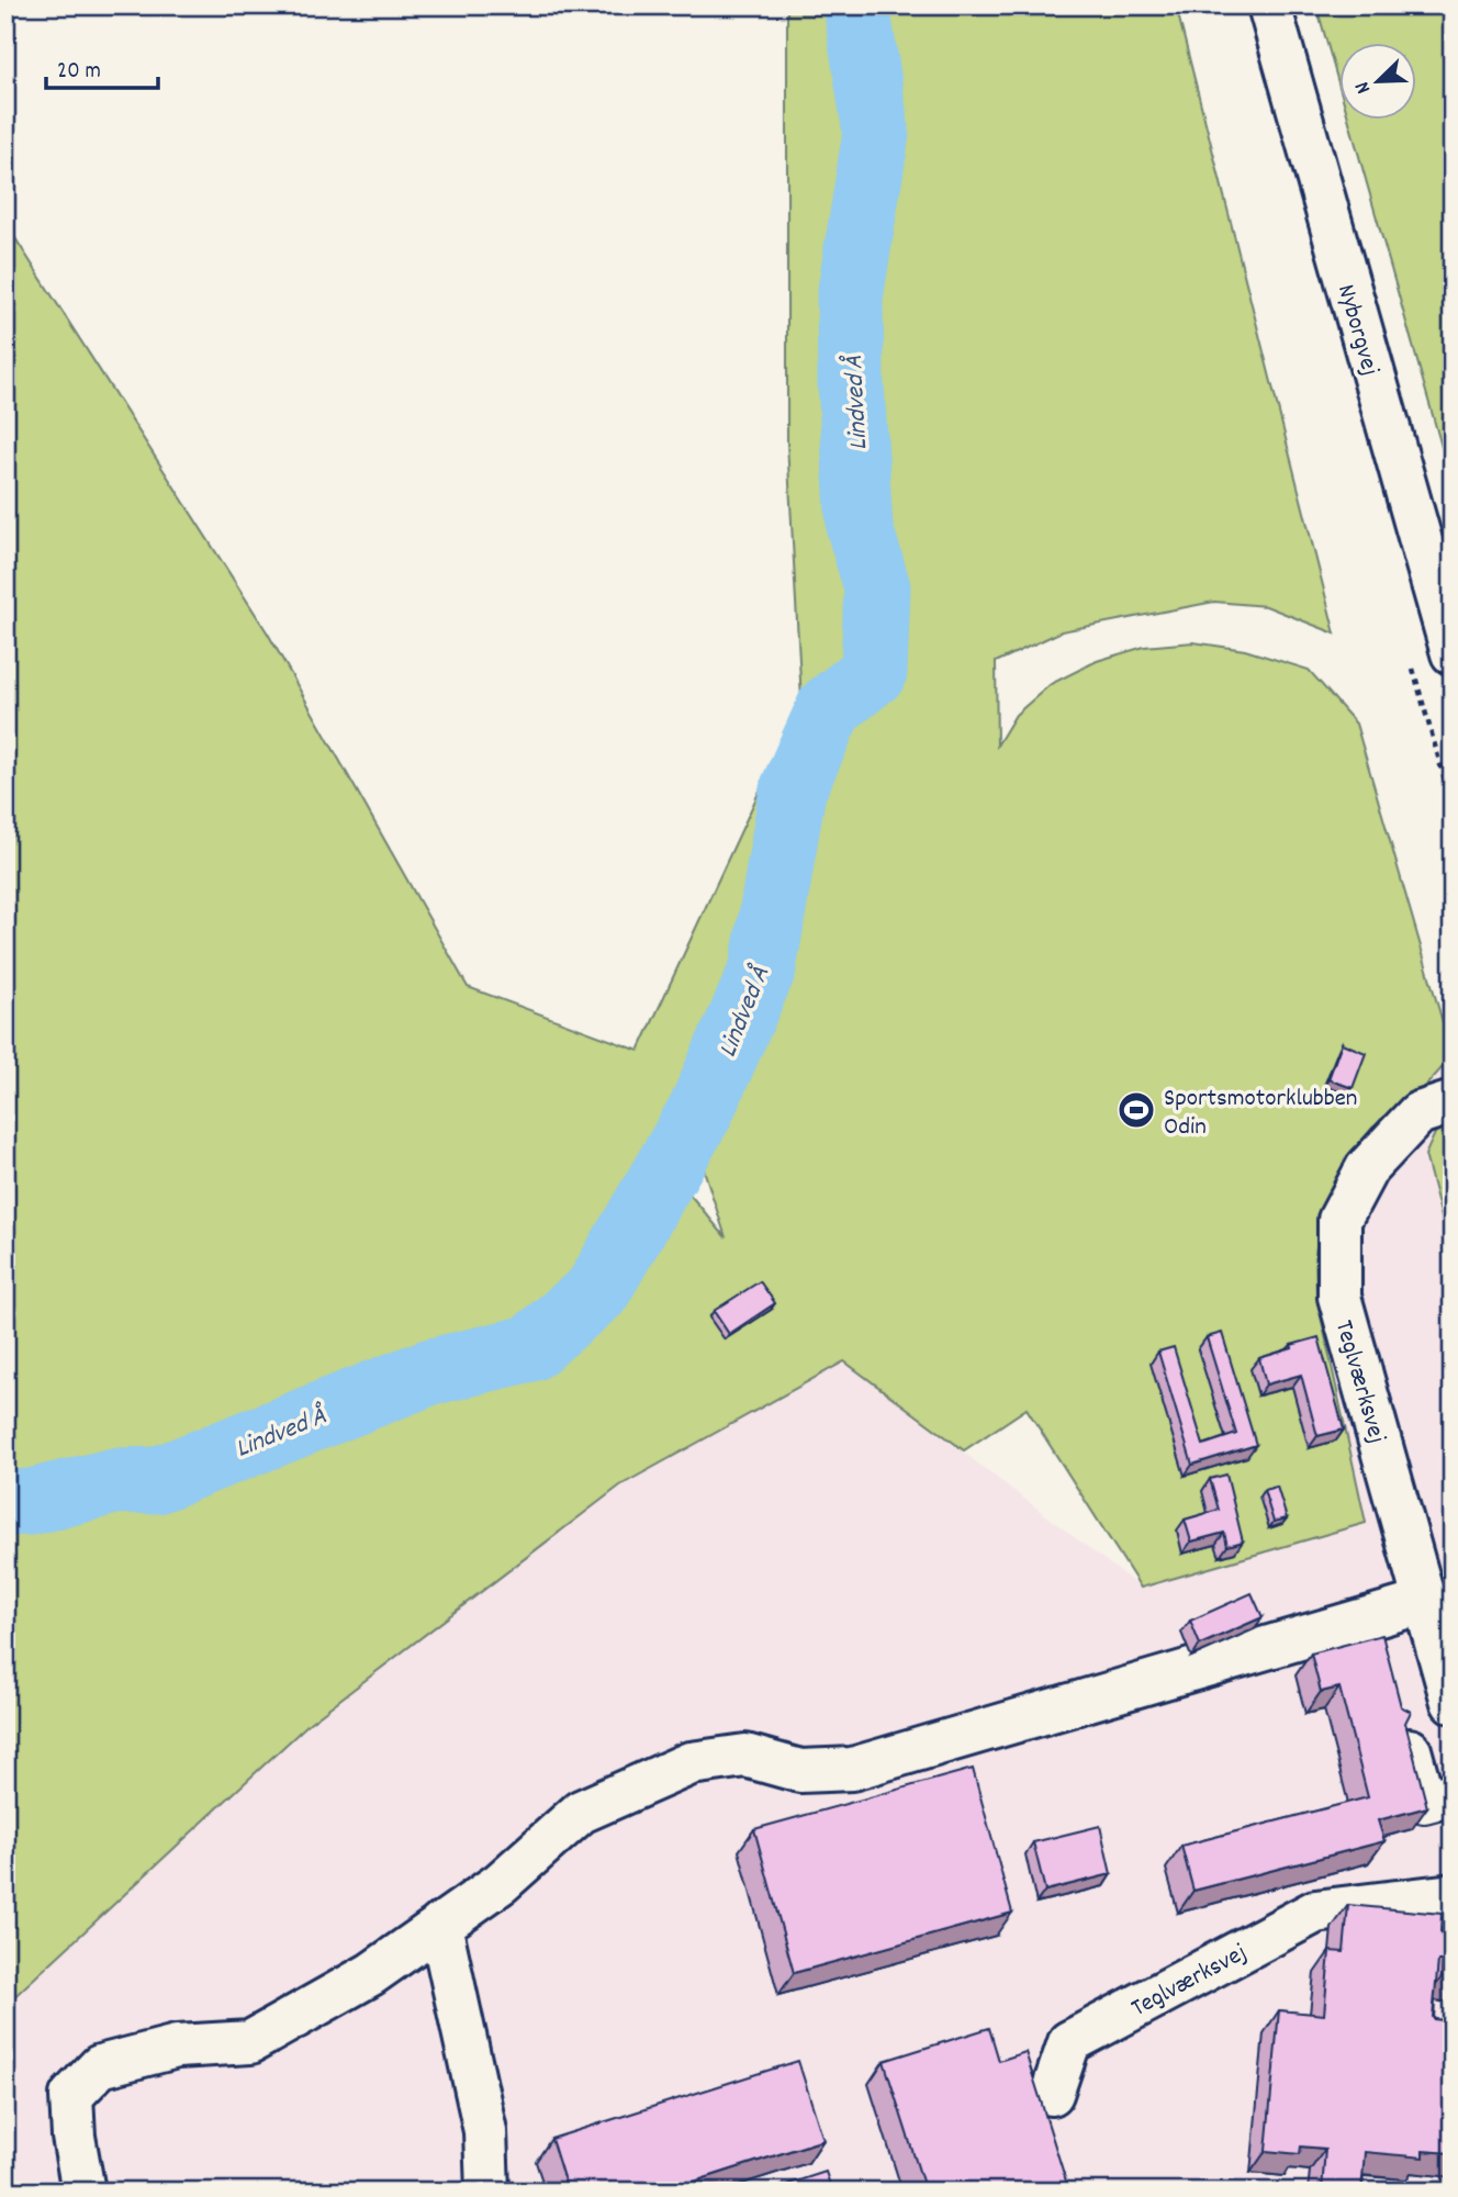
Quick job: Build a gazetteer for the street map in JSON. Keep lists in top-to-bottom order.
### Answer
{
  "streets": {
    "main road": ["Nyborgvej", "Teglværksvej"]
  },
  "water": ["Lindved Å"],
  "places": {
    "sports": ["Sportsmotorklubben Odin"]
  },
  "scale_bar": "20 m",
  "north": "bottom left"
}
